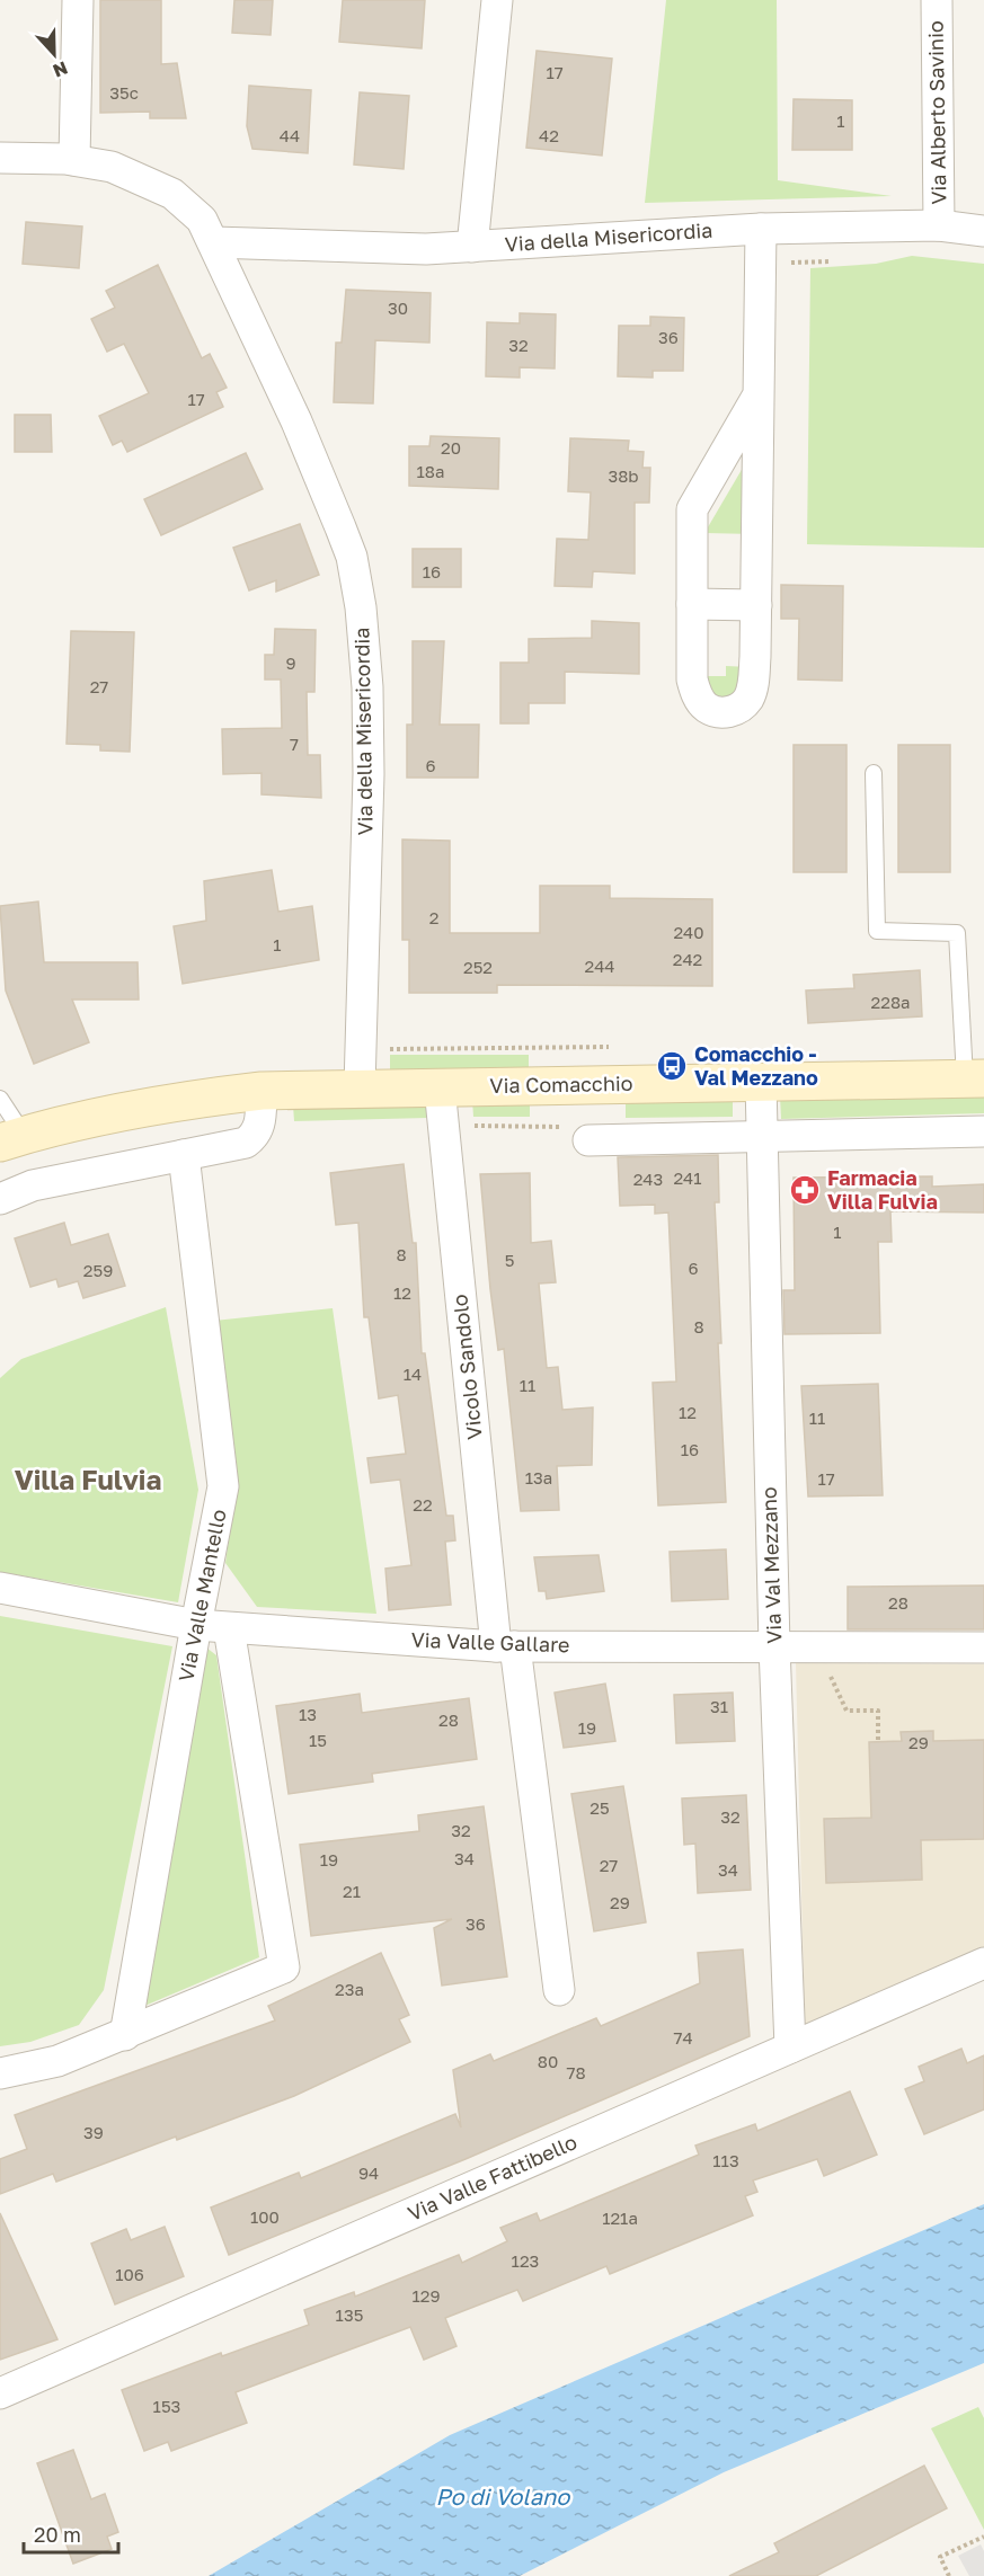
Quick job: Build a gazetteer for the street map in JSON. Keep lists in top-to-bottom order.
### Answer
{
  "streets": {
    "main road": ["Via Comacchio"],
    "street": [
      "Via Alberto Savinio",
      "Via della Misericordia",
      "Vicolo Sandolo",
      "Via Val Mezzano",
      "Via Valle Mantello",
      "Via Valle Gallare",
      "Via Valle Fattibello"
    ]
  },
  "crossings": [
    ["Via Alberto Savinio", "Via della Misericordia"],
    ["Via della Misericordia", "Via Comacchio"],
    ["Via Comacchio", "Vicolo Sandolo"],
    ["Via Comacchio", "Via Val Mezzano"],
    ["Vicolo Sandolo", "Via Valle Gallare"],
    ["Via Val Mezzano", "Via Valle Gallare"],
    ["Via Val Mezzano", "Via Valle Fattibello"],
    ["Via Valle Mantello", "Via Valle Gallare"]
  ],
  "districts": ["Villa Fulvia"],
  "water": ["Po di Volano"],
  "places": {
    "bus stop": ["Comacchio - Val Mezzano"],
    "pharmacy": ["Farmacia Villa Fulvia"]
  },
  "house_numbers": [
    "17",
    "35c",
    "1",
    "44",
    "42",
    "30",
    "36",
    "32",
    "17",
    "20",
    "18a",
    "38b",
    "16",
    "9",
    "27",
    "7",
    "6",
    "2",
    "240",
    "1",
    "242",
    "244",
    "252",
    "228a",
    "241",
    "243",
    "1",
    "8",
    "5",
    "6",
    "259",
    "12",
    "8",
    "14",
    "11",
    "12",
    "11",
    "16",
    "13a",
    "17",
    "22",
    "28",
    "31",
    "13",
    "28",
    "19",
    "15",
    "29",
    "25",
    "32",
    "32",
    "34",
    "19",
    "27",
    "34",
    "21",
    "29",
    "36",
    "23a",
    "74",
    "80",
    "78",
    "39",
    "113",
    "94",
    "100",
    "121a",
    "123",
    "106",
    "129",
    "135",
    "153"
  ],
  "scale_bar": "20 m",
  "north": "bottom"
}
